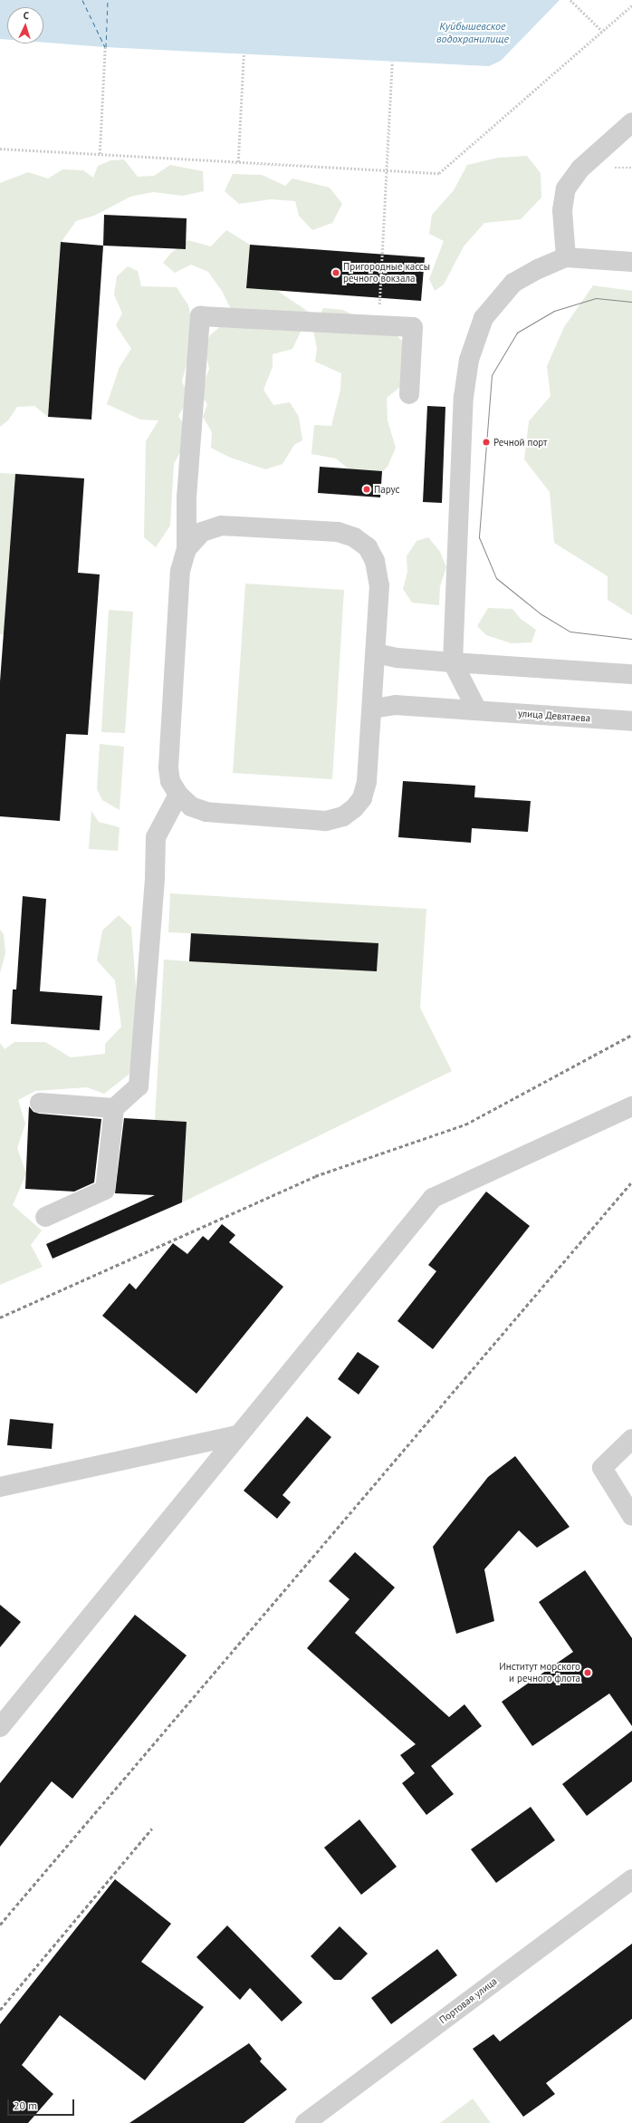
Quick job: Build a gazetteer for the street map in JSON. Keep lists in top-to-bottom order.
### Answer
{
  "streets": {
    "street": ["улица Девятаева", "Портовая улица"]
  },
  "water": ["Куйбышевское водохранилище"],
  "places": [
    "Пригородные кассы речного вокзала",
    "Речной порт",
    "Парус",
    "Институт морского и речного флота"
  ],
  "scale_bar": "20 m",
  "north": "top"
}
